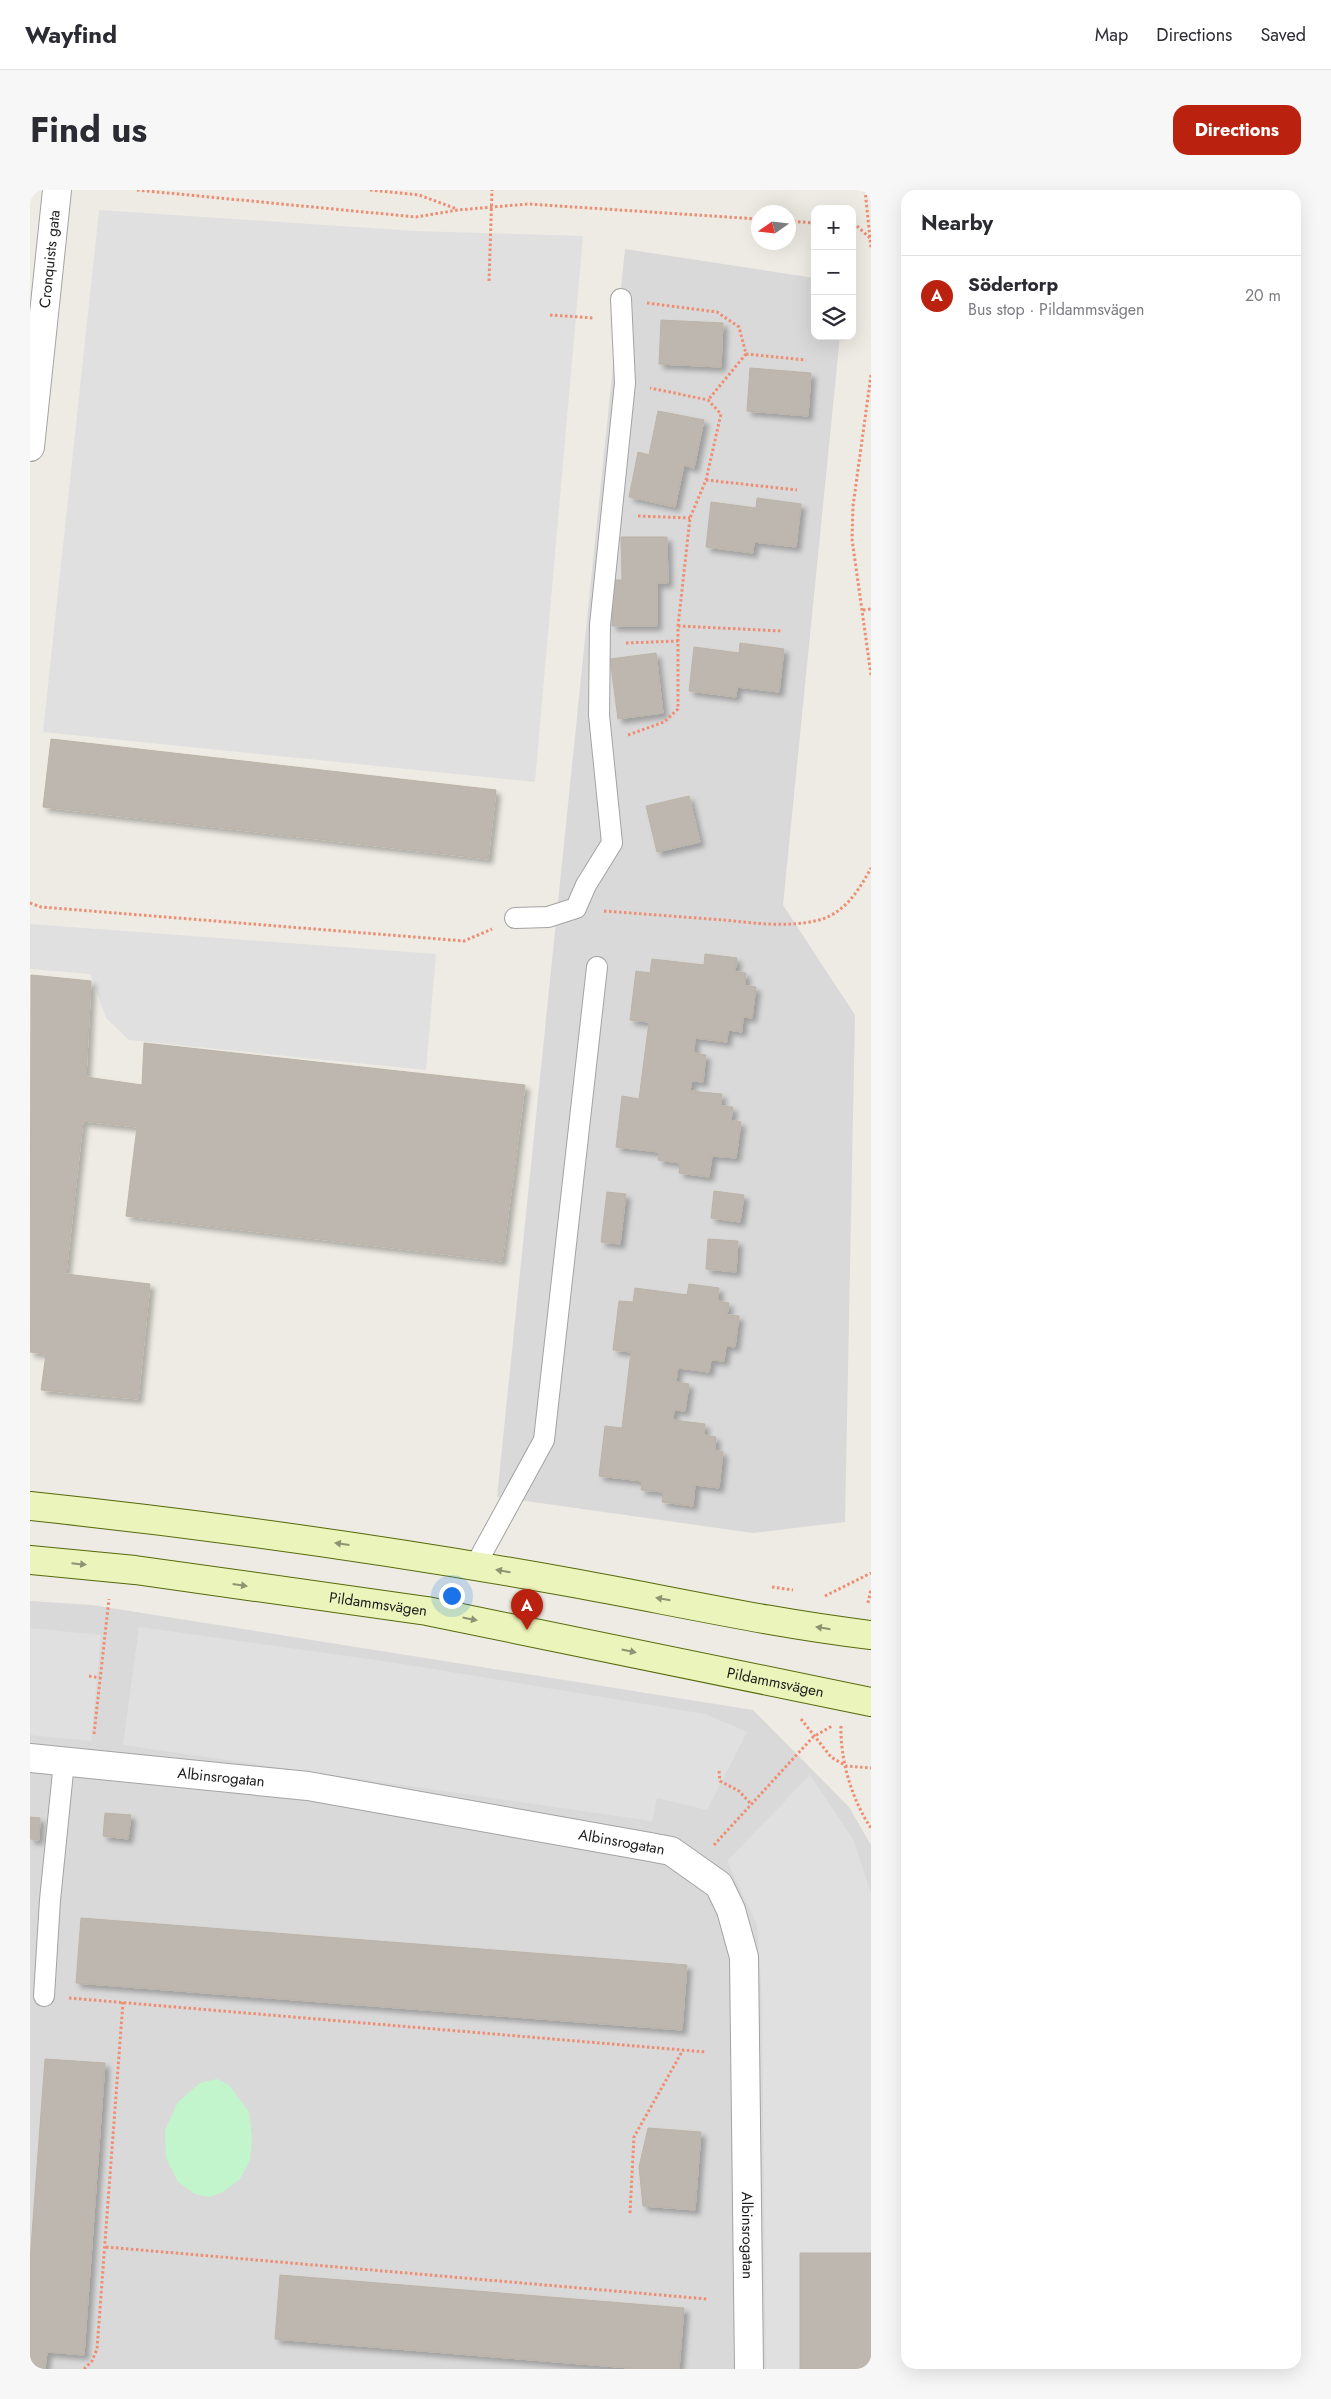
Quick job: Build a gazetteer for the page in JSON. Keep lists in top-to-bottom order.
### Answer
{
  "streets": {
    "main road": ["Pildammsvägen"],
    "street": ["Cronquists gata", "Albinsrogatan"]
  },
  "north": "left",
  "page": {
    "header": "Wayfind",
    "nav": ["Map", "Directions", "Saved"],
    "title": "Find us",
    "buttons": "Directions",
    "heading": "Nearby",
    "map_buttons": ["+", "−"],
    "list": [
      {
        "mark": "A",
        "name": "Södertorp",
        "note": "Bus stop · Pildammsvägen",
        "value": "20 m"
      }
    ],
    "pins": "A"
  }
}
